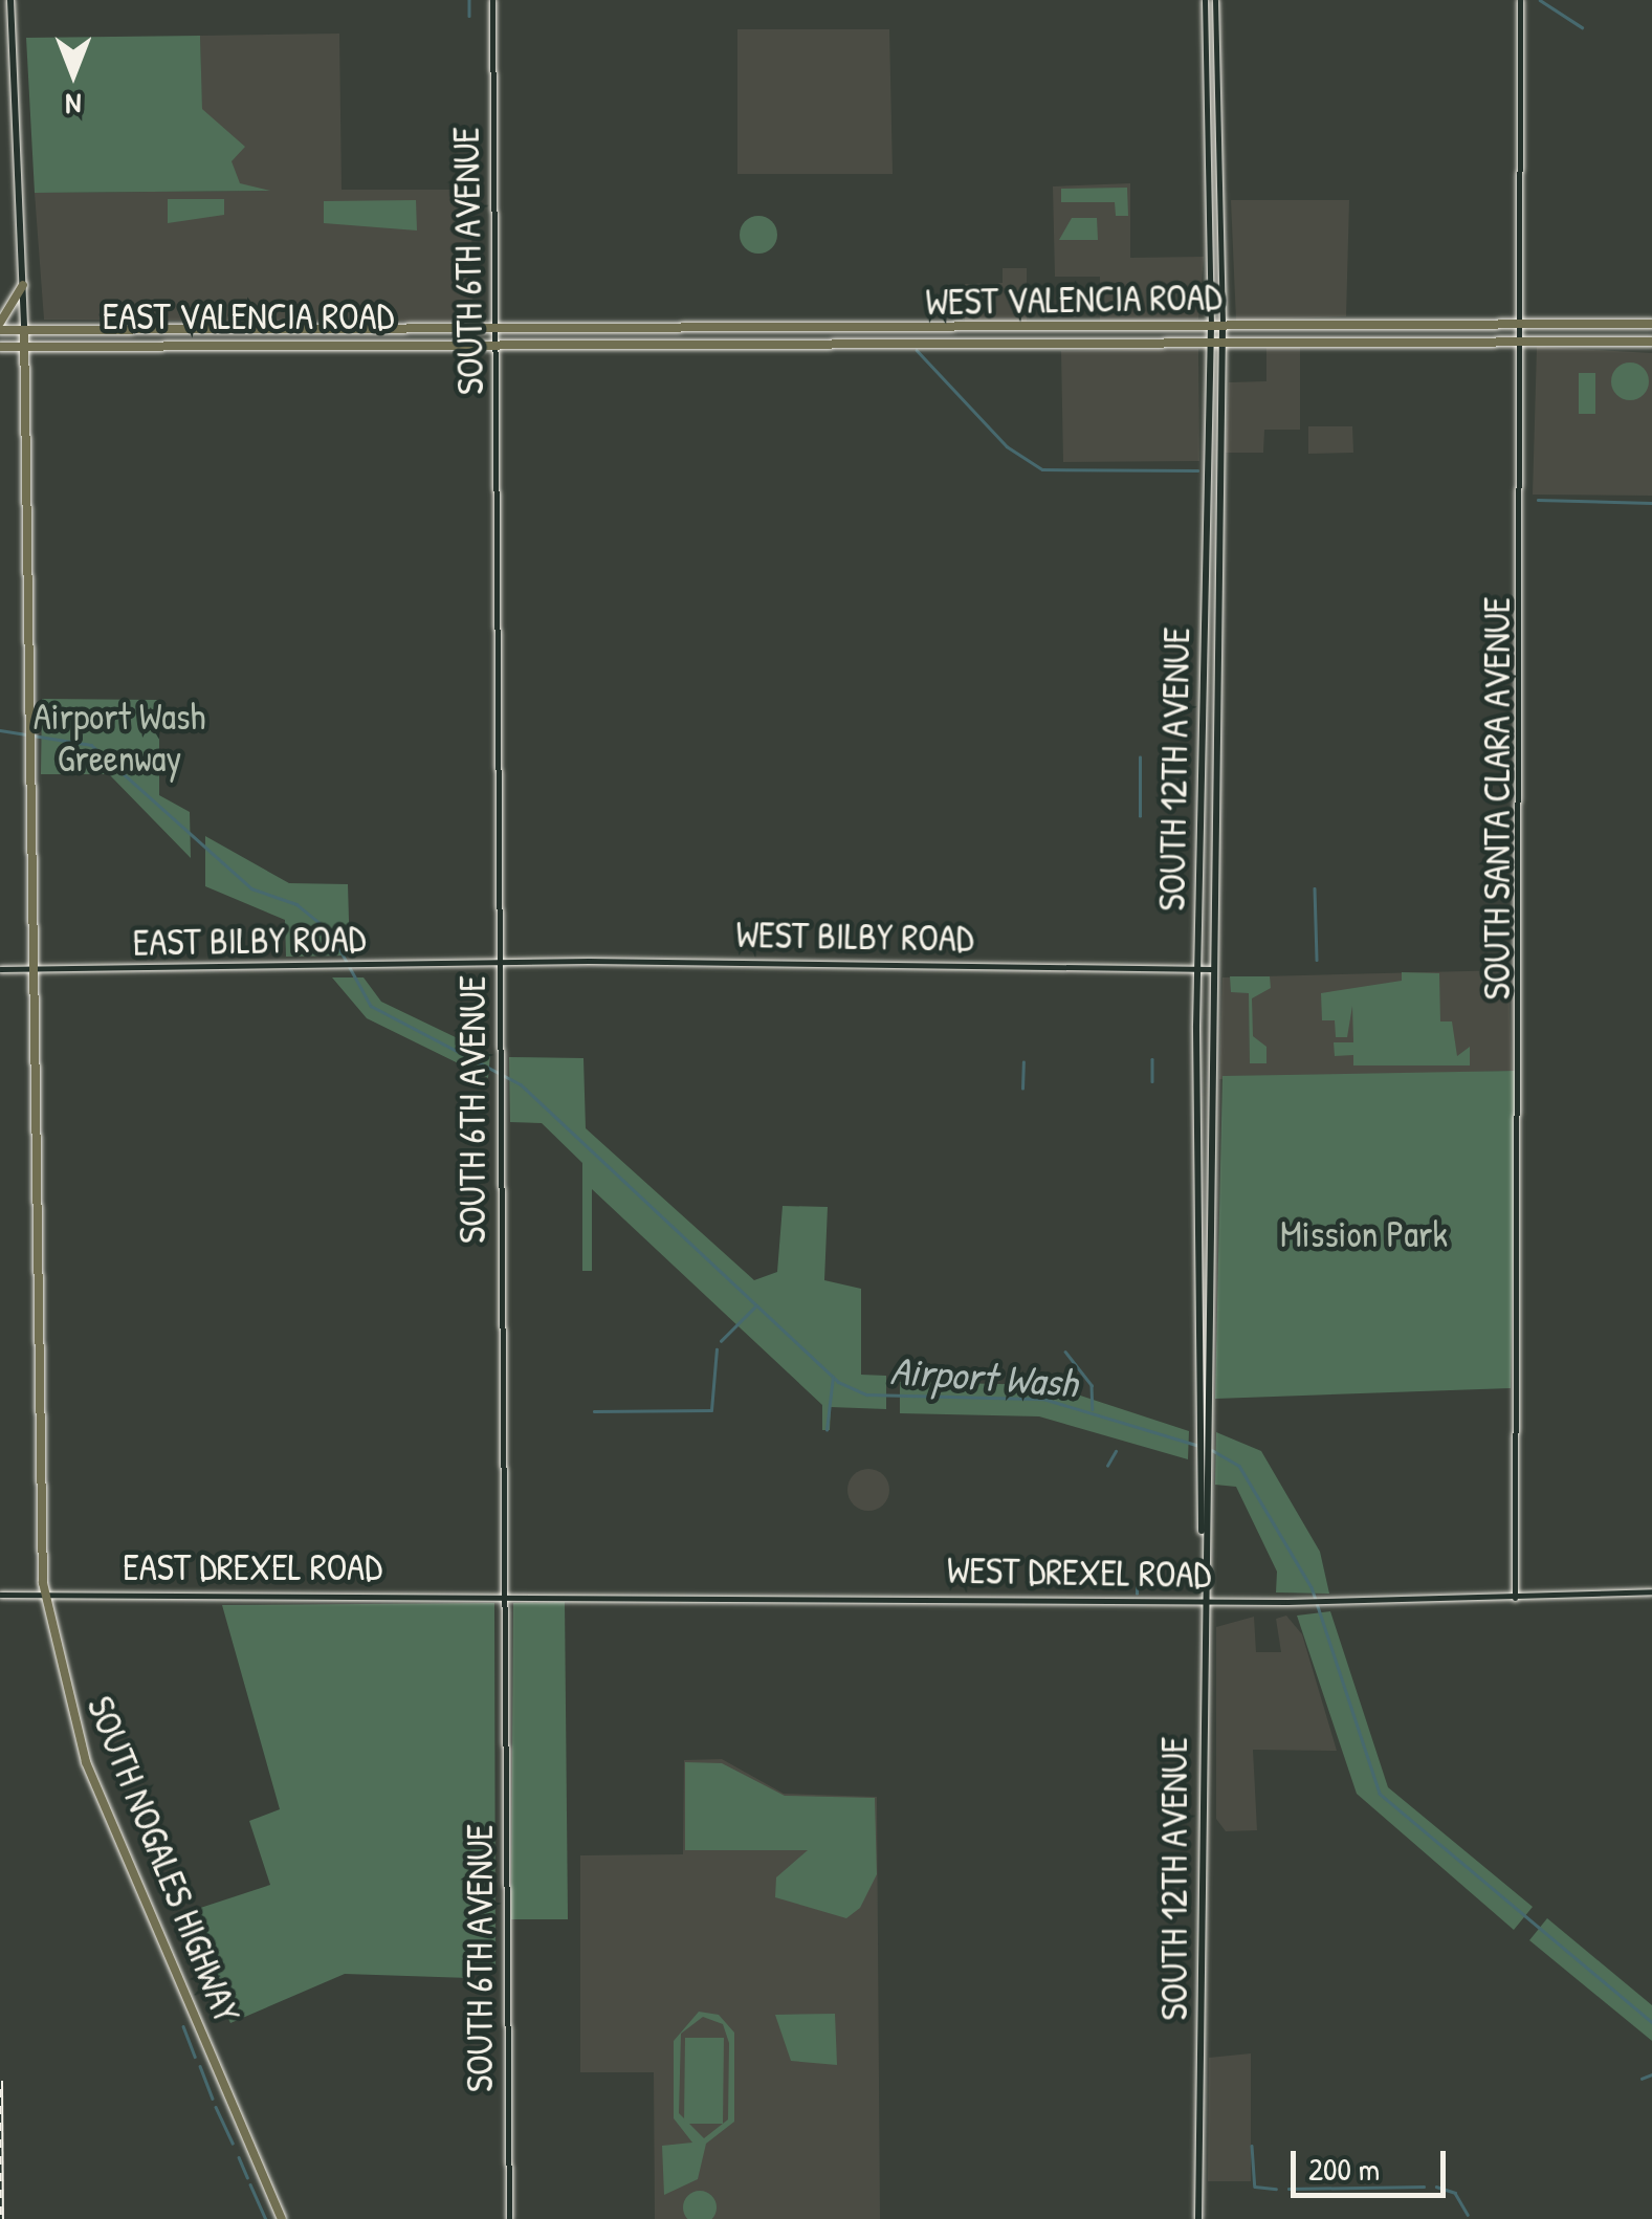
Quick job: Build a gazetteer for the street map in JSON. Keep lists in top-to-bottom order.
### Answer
{
  "streets": {
    "main road": [
      "WEST VALENCIA ROAD",
      "EAST VALENCIA ROAD",
      "SOUTH 12TH AVENUE",
      "SOUTH NOGALES HIGHWAY"
    ],
    "street": [
      "SOUTH 6TH AVENUE",
      "SOUTH SANTA CLARA AVENUE",
      "WEST BILBY ROAD",
      "EAST BILBY ROAD",
      "EAST DREXEL ROAD",
      "WEST DREXEL ROAD"
    ]
  },
  "crossings": [
    ["SOUTH 6TH AVENUE", "WEST VALENCIA ROAD"],
    ["SOUTH 6TH AVENUE", "EAST VALENCIA ROAD"],
    ["SOUTH 6TH AVENUE", "WEST BILBY ROAD"],
    ["SOUTH 6TH AVENUE", "EAST BILBY ROAD"],
    ["SOUTH 6TH AVENUE", "EAST DREXEL ROAD"],
    ["SOUTH 6TH AVENUE", "WEST DREXEL ROAD"],
    ["WEST VALENCIA ROAD", "EAST VALENCIA ROAD"],
    ["WEST VALENCIA ROAD", "SOUTH 12TH AVENUE"],
    ["WEST VALENCIA ROAD", "SOUTH SANTA CLARA AVENUE"],
    ["EAST VALENCIA ROAD", "SOUTH NOGALES HIGHWAY"],
    ["SOUTH 12TH AVENUE", "WEST BILBY ROAD"],
    ["SOUTH 12TH AVENUE", "WEST DREXEL ROAD"],
    ["SOUTH SANTA CLARA AVENUE", "WEST DREXEL ROAD"],
    ["WEST BILBY ROAD", "EAST BILBY ROAD"],
    ["EAST BILBY ROAD", "SOUTH NOGALES HIGHWAY"],
    ["EAST DREXEL ROAD", "WEST DREXEL ROAD"],
    ["EAST DREXEL ROAD", "SOUTH NOGALES HIGHWAY"]
  ],
  "water": ["Airport Wash"],
  "parks": ["Airport Wash Greenway", "Mission Park"],
  "scale_bar": "200 m",
  "north": "bottom"
}
